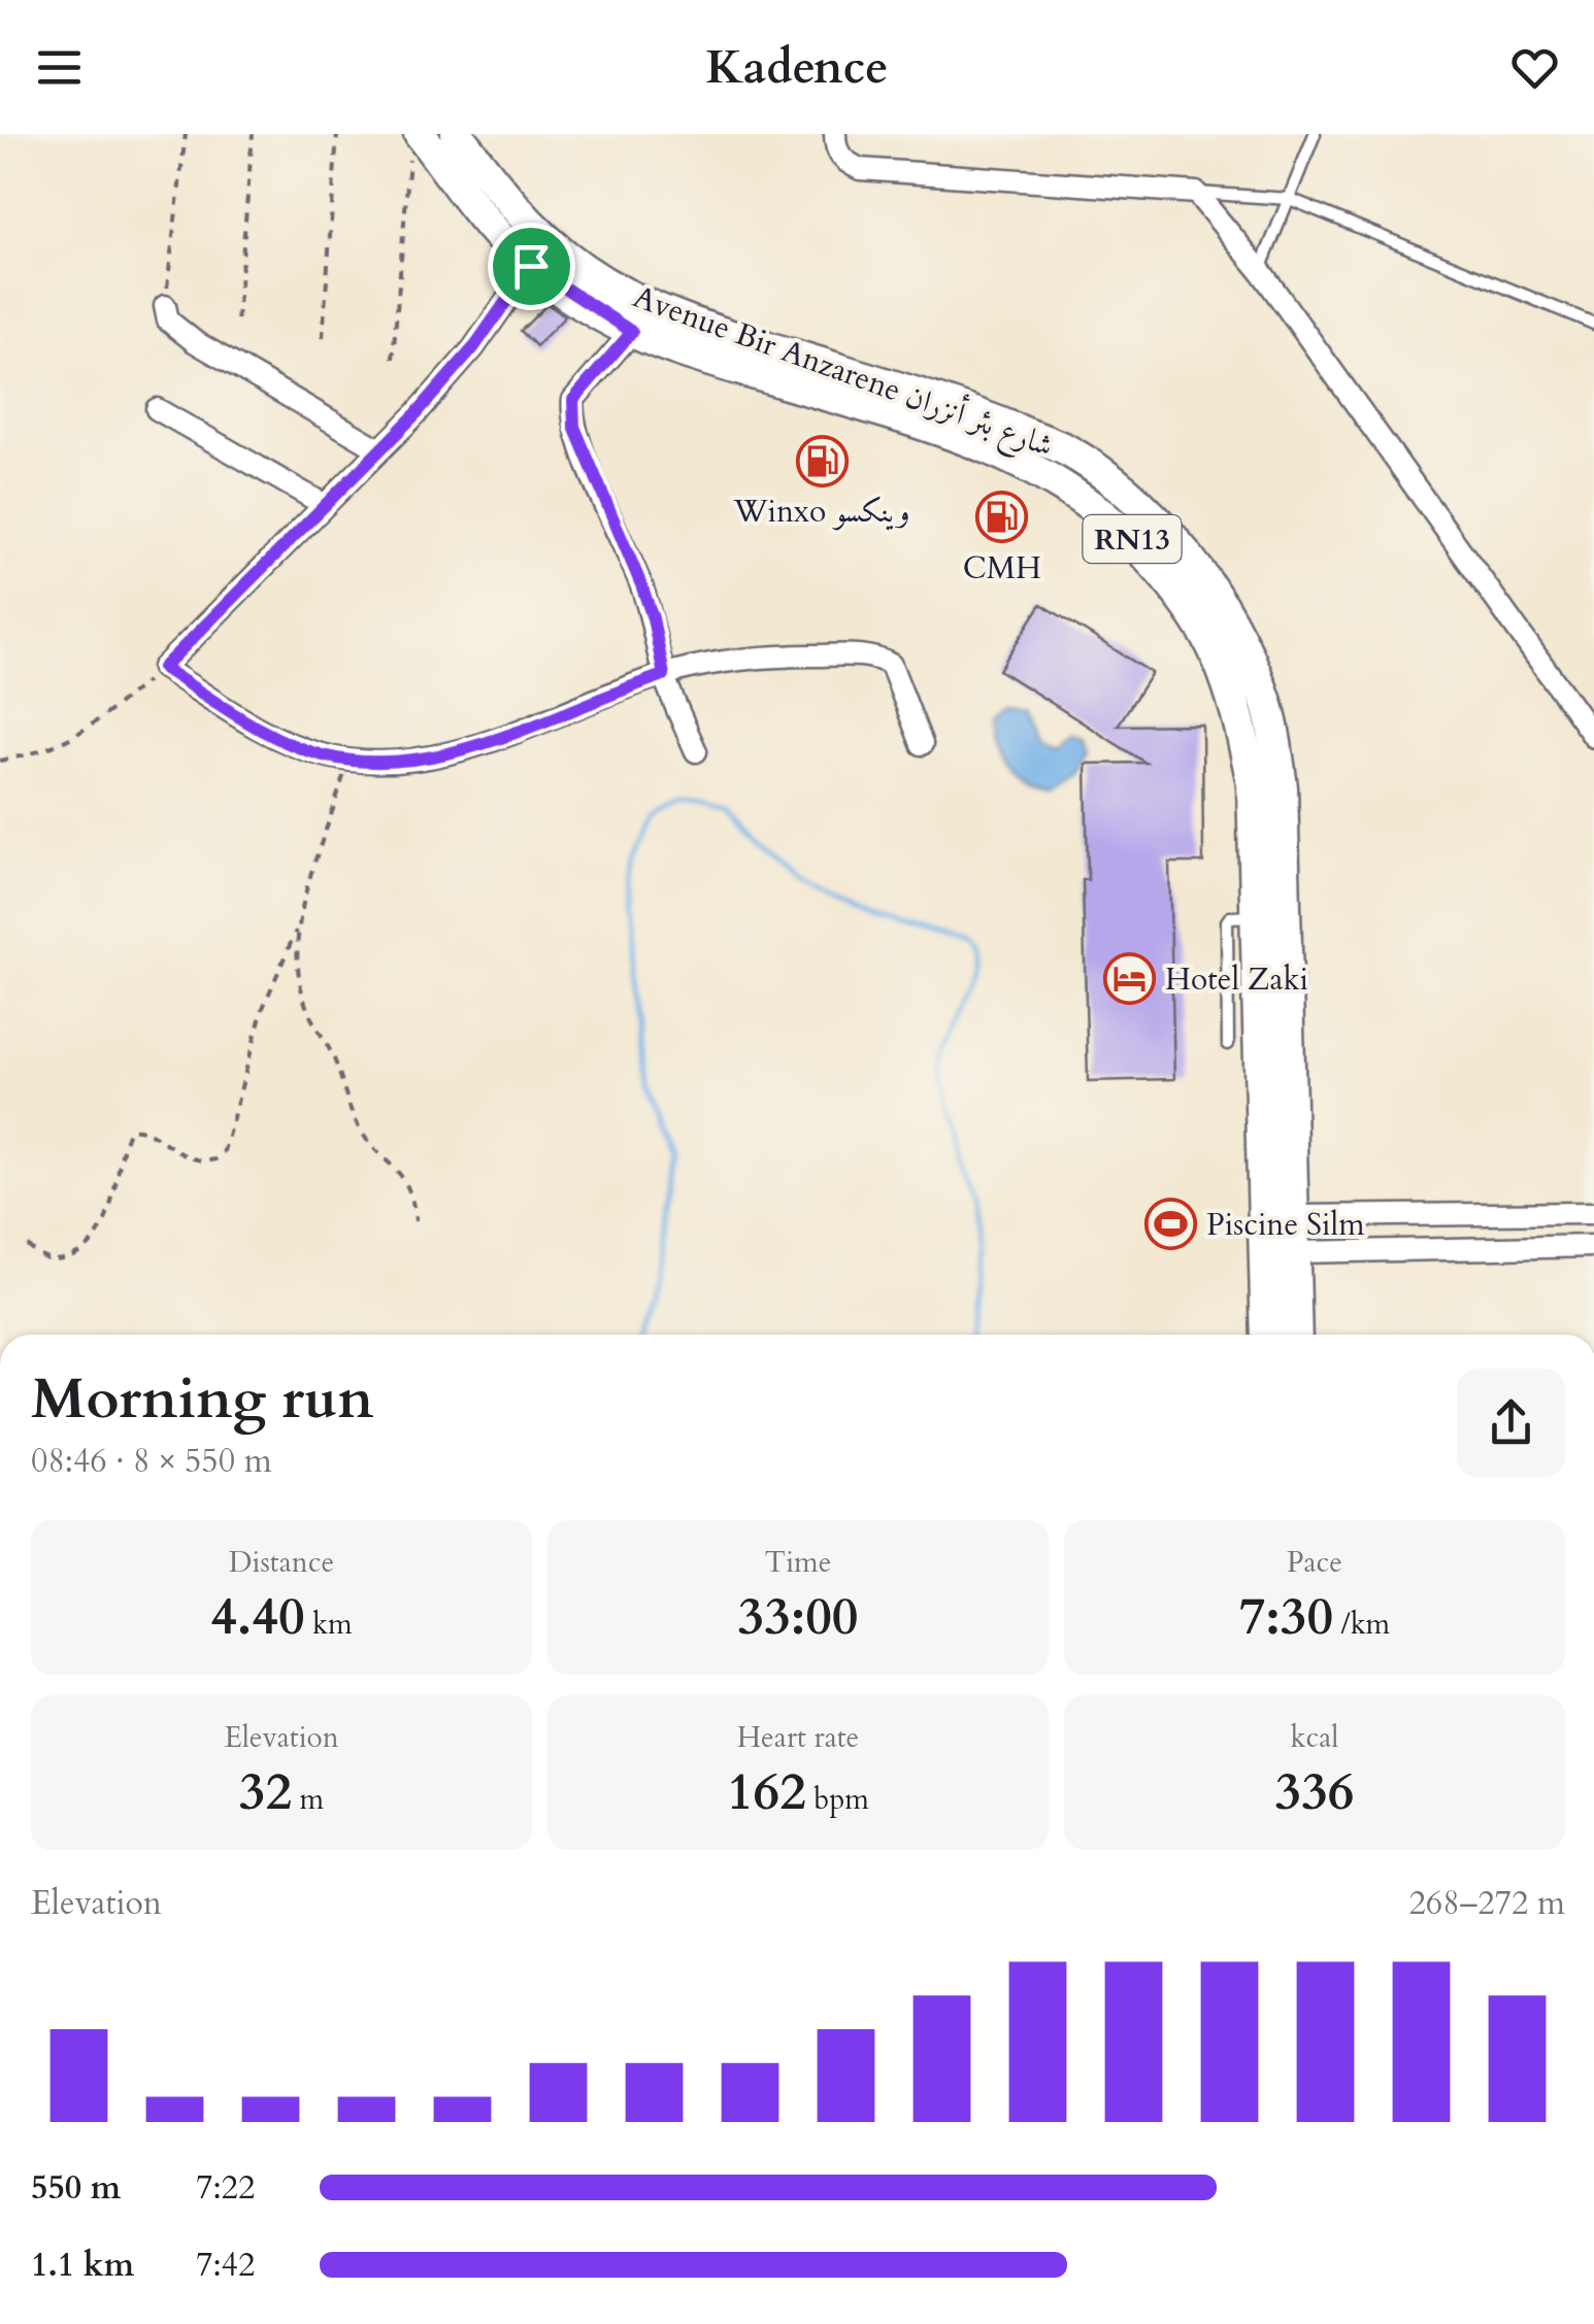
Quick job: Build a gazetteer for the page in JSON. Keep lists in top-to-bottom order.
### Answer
{
  "streets": {
    "main road": ["Avenue Bir Anzarene شارع بئر أنزران", "RN13"]
  },
  "places": {
    "fuel station": ["Winxo وينكسو", "CMH"],
    "hotel": ["Hotel Zaki"],
    "sports": ["Piscine Silm"]
  },
  "page": {
    "header": "Kadence",
    "heading": ["Morning run", "08:46 · 8 × 550 m"],
    "stats": [
      ["Distance", "4.40 km"],
      ["Time", "33:00"],
      ["Pace", "7:30 /km"],
      ["Elevation", "32 m"],
      ["Heart rate", "162 bpm"],
      ["kcal", "336"]
    ],
    "chart": ["Elevation", "268–272 m"],
    "list": [
      {
        "name": "550 m",
        "note": "7:22"
      },
      {
        "name": "1.1 km",
        "note": "7:42"
      }
    ]
  }
}
